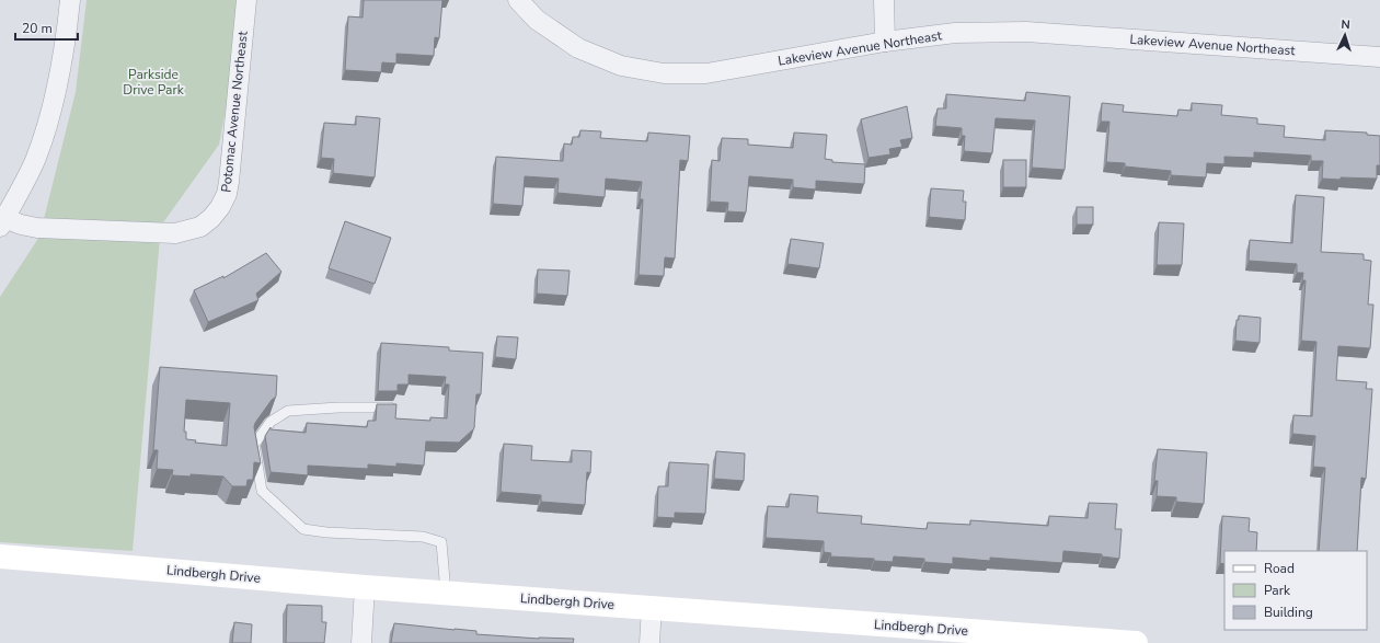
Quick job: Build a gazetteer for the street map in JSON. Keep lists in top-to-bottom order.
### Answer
{
  "streets": {
    "main road": ["Lindbergh Drive"],
    "street": ["Lakeview Avenue Northeast", "Potomac Avenue Northeast"]
  },
  "parks": ["Parkside Drive Park"],
  "legend": ["Road", "Park", "Building"],
  "scale_bar": "20 m",
  "north": "top"
}
